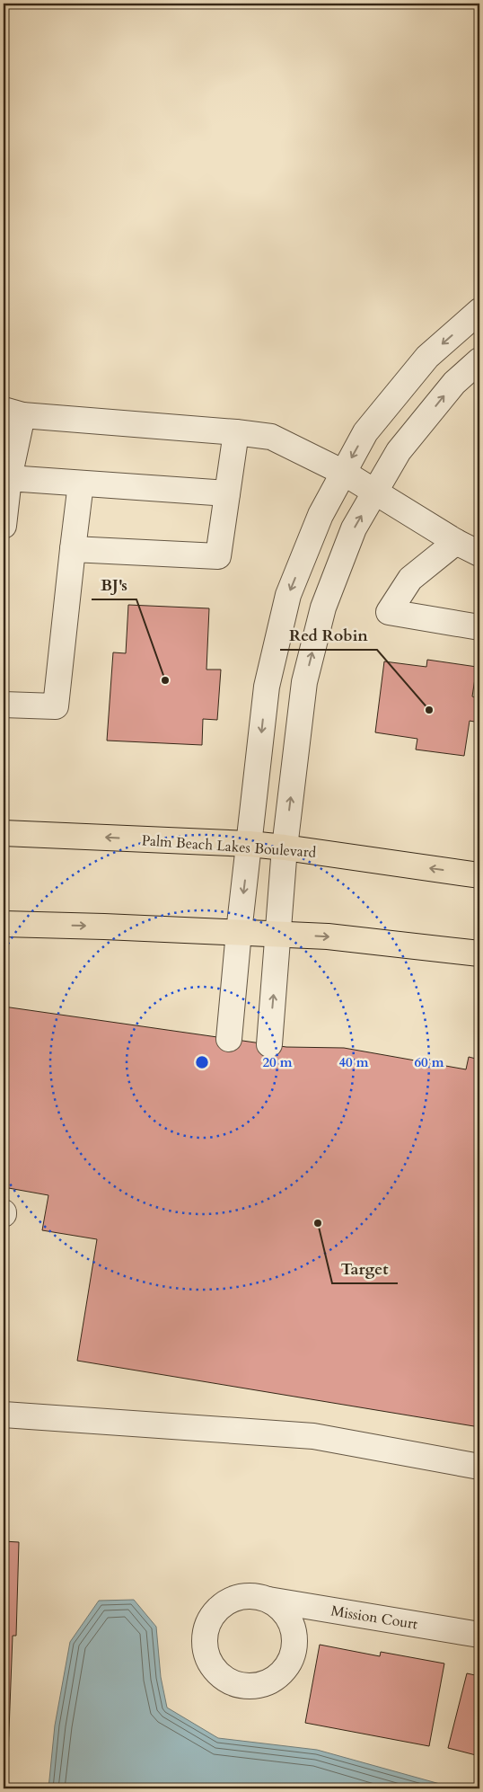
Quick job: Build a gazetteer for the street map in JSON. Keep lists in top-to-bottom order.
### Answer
{
  "streets": {
    "main road": ["Palm Beach Lakes Boulevard"],
    "street": ["Mission Court"]
  },
  "places": ["BJ's", "Red Robin", "Target"],
  "rings": ["20 m", "40 m", "60 m"]
}
